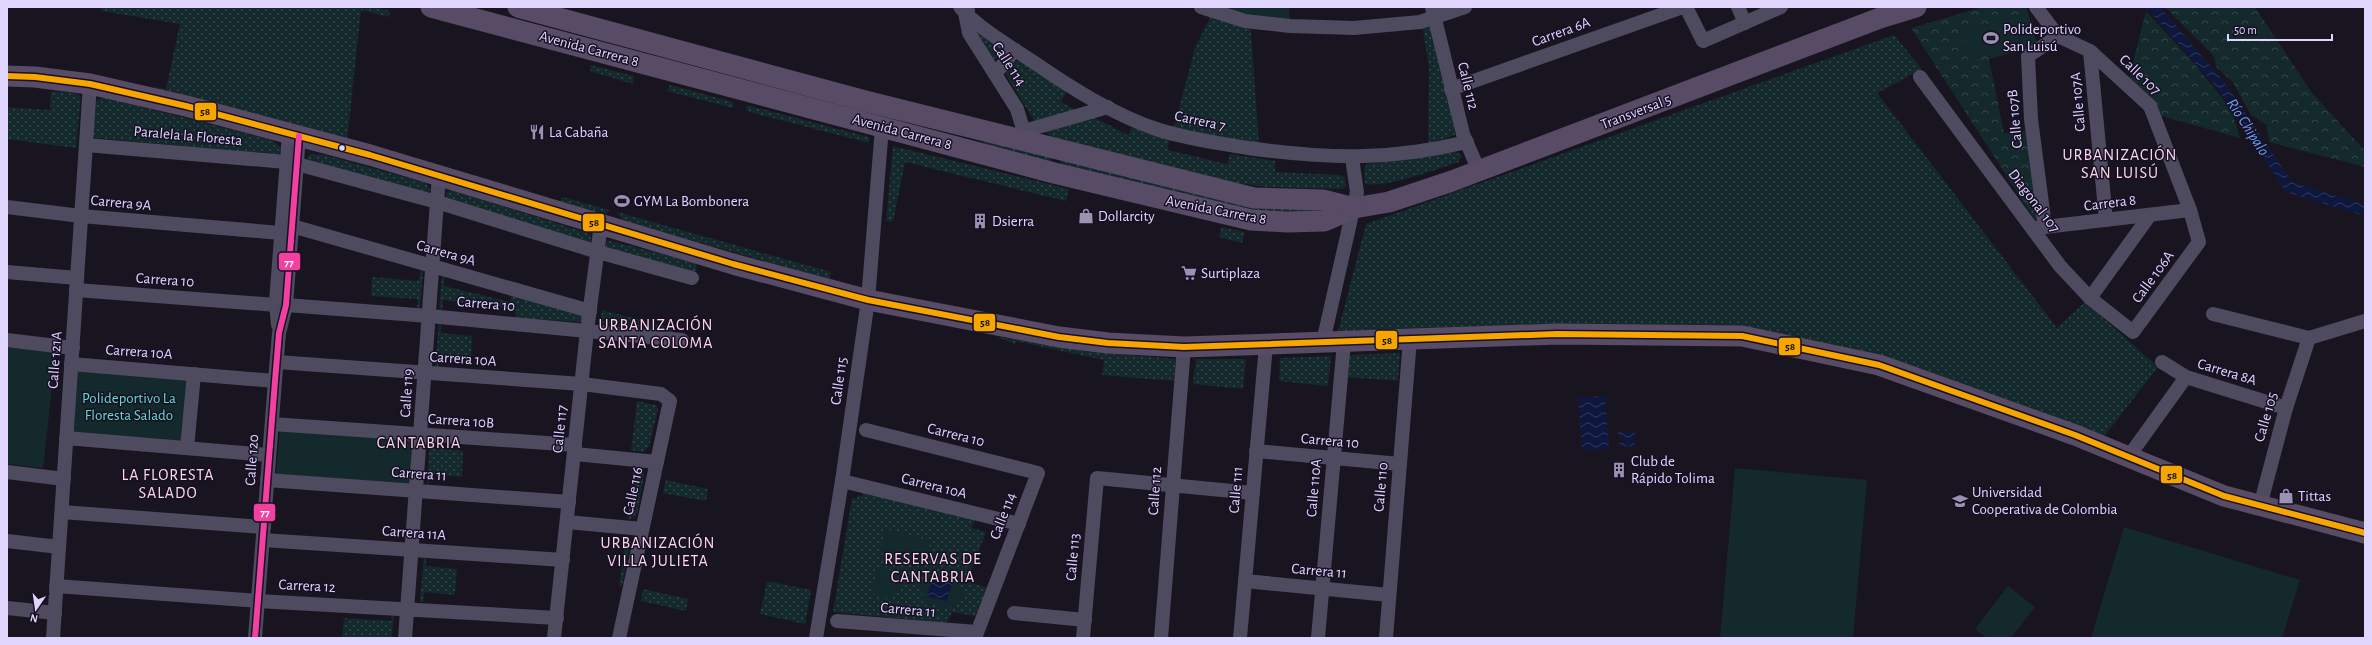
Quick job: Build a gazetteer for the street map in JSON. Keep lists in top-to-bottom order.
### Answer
{
  "streets": {
    "main road": ["Avenida Carrera 8", "Transversal 5"],
    "street": [
      "Carrera 6A",
      "Calle 114",
      "Calle 107",
      "Calle 112",
      "Calle 107A",
      "Calle 107B",
      "Carrera 7",
      "Paralela la Floresta",
      "Diagonal 107",
      "Carrera 9A",
      "Carrera 8",
      "Calle 106A",
      "Carrera 10",
      "Carrera 10A",
      "Calle 121A",
      "Carrera 8A",
      "Calle 115",
      "Calle 119",
      "Calle 105",
      "Carrera 10B",
      "Calle 117",
      "Calle 120",
      "Carrera 11",
      "Calle 110",
      "Calle 110A",
      "Calle 111",
      "Calle 116",
      "Carrera 11A",
      "Calle 113",
      "Carrera 12"
    ]
  },
  "crossings": [
    ["Carrera 6A", "Calle 112"],
    ["Avenida Carrera 8", "Calle 114"],
    ["Avenida Carrera 8", "Transversal 5"],
    ["Avenida Carrera 8", "Calle 115"],
    ["Calle 114", "Carrera 7"],
    ["Calle 114", "Carrera 10"],
    ["Calle 114", "Carrera 10A"],
    ["Calle 114", "Carrera 11"],
    ["Calle 107", "Calle 107A"],
    ["Calle 107", "Carrera 8"],
    ["Calle 107", "Calle 106A"],
    ["Calle 112", "Transversal 5"],
    ["Calle 112", "Carrera 7"],
    ["Calle 112", "Calle 113"],
    ["Calle 107A", "Carrera 8"],
    ["Calle 107B", "Diagonal 107"],
    ["Calle 107B", "Carrera 8"],
    ["Paralela la Floresta", "Calle 121A"],
    ["Paralela la Floresta", "Calle 119"],
    ["Paralela la Floresta", "Calle 117"],
    ["Paralela la Floresta", "Calle 120"],
    ["Diagonal 107", "Carrera 8"],
    ["Diagonal 107", "Calle 106A"],
    ["Carrera 9A", "Calle 121A"],
    ["Carrera 9A", "Calle 119"],
    ["Carrera 9A", "Calle 117"],
    ["Carrera 9A", "Calle 120"],
    ["Carrera 10", "Calle 121A"],
    ["Carrera 10", "Calle 119"],
    ["Carrera 10", "Calle 117"],
    ["Carrera 10", "Calle 120"],
    ["Carrera 10", "Calle 110"],
    ["Carrera 10", "Calle 110A"],
    ["Carrera 10", "Calle 111"],
    ["Carrera 10A", "Calle 121A"],
    ["Carrera 10A", "Calle 115"],
    ["Carrera 10A", "Calle 119"],
    ["Carrera 10A", "Calle 117"],
    ["Carrera 10A", "Calle 120"],
    ["Carrera 10A", "Calle 116"],
    ["Calle 121A", "Carrera 11A"],
    ["Calle 121A", "Carrera 12"],
    ["Carrera 8A", "Calle 105"],
    ["Calle 119", "Carrera 10B"],
    ["Calle 119", "Carrera 11"],
    ["Calle 119", "Carrera 11A"],
    ["Calle 119", "Carrera 12"],
    ["Carrera 10B", "Calle 117"],
    ["Carrera 10B", "Calle 120"],
    ["Carrera 10B", "Calle 116"],
    ["Calle 117", "Carrera 11"],
    ["Calle 117", "Carrera 11A"],
    ["Calle 117", "Carrera 12"],
    ["Calle 120", "Carrera 11"],
    ["Calle 120", "Carrera 11A"],
    ["Calle 120", "Carrera 12"],
    ["Carrera 11", "Calle 110"],
    ["Carrera 11", "Calle 110A"],
    ["Carrera 11", "Calle 111"]
  ],
  "districts": [
    "URBANIZACIÓN SAN LUISÚ",
    "URBANIZACIÓN SANTA COLOMA",
    "CANTABRIA",
    "LA FLORESTA SALADO",
    "URBANIZACIÓN VILLA JULIETA",
    "RESERVAS DE CANTABRIA"
  ],
  "water": ["Río Chipalo"],
  "parks": ["Polideportivo La Floresta Salado"],
  "places": {
    "sports": ["Polideportivo San Luisú", "GYM La Bombonera"],
    "restaurant": ["La Cabaña"],
    "shop": ["Dollarcity", "Tittas"],
    "building": ["Dsierra", "Club de Rápido Tolima"],
    "supermarket": ["Surtiplaza"],
    "school or university": ["Universidad Cooperativa de Colombia"]
  },
  "lines": ["transit line 58", "transit line 77"],
  "scale_bar": "50 m",
  "north": "bottom"
}
